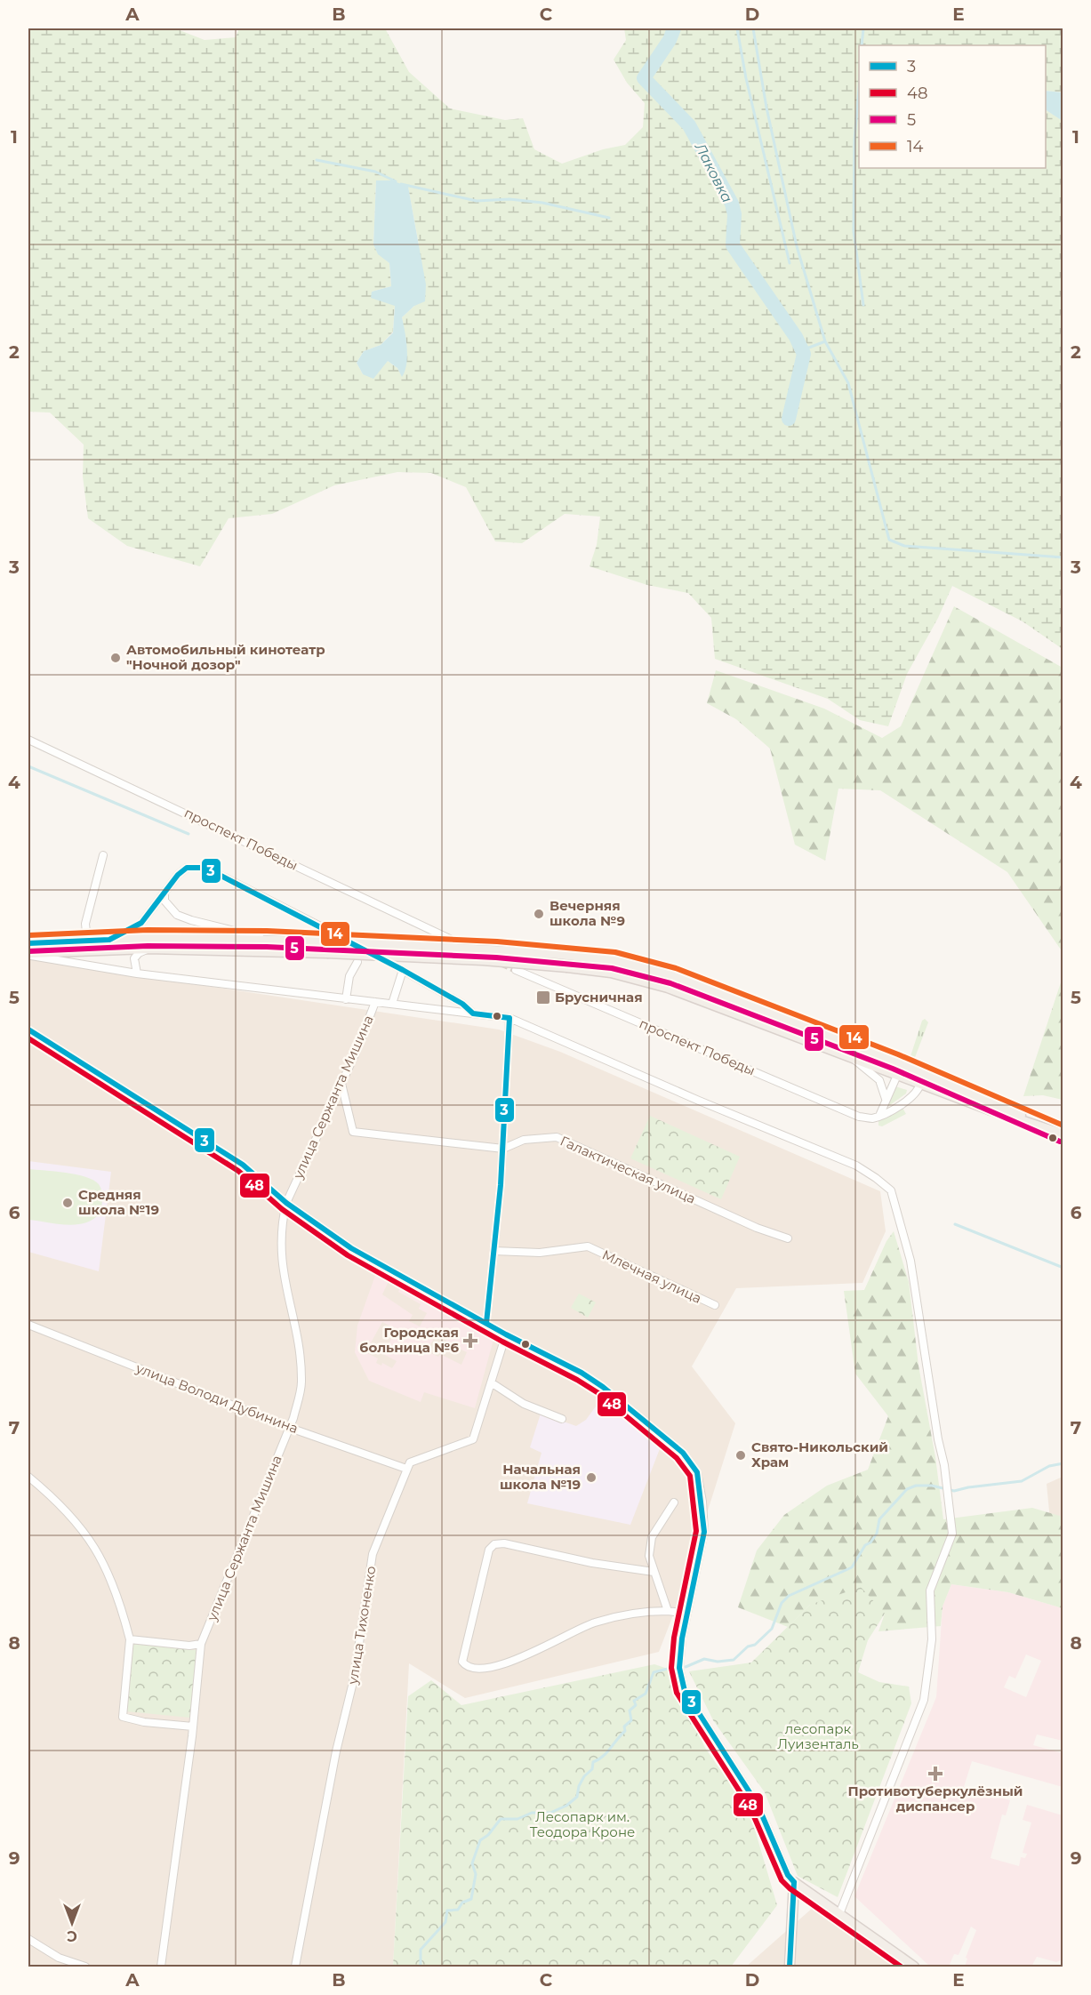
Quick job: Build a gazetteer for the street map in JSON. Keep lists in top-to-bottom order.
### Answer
{
  "streets": {
    "street": [
      "проспект Победы",
      "улица Сержанта Мишина",
      "Галактическая улица",
      "Млечная улица",
      "улица Володи Дубинина",
      "улица Тихоненко"
    ]
  },
  "crossings": [
    ["улица Сержанта Мишина", "Галактическая улица"],
    ["улица Сержанта Мишина", "улица Володи Дубинина"],
    ["улица Володи Дубинина", "улица Тихоненко"]
  ],
  "water": ["Лаковка"],
  "parks": ["лесопарк Луизенталь", "Лесопарк им. Теодора Кроне"],
  "places": {
    "other": [
      "Автомобильный кинотеатр \"Ночной дозор\"",
      "Вечерняя школа №9",
      "Средняя школа №19",
      "Свято-Никольский Храм",
      "Начальная школа №19"
    ],
    "transit": ["Брусничная"],
    "health": ["Городская больница №6", "Противотуберкулёзный диспансер"]
  },
  "lines": [
    "transit line 3",
    "transit line 14",
    "transit line 5",
    "transit line 48"
  ],
  "legend": [
    "3",
    "48",
    "5",
    "14"
  ],
  "north": "bottom",
  "grid": {
    "columns": [
      "A",
      "B",
      "C",
      "D",
      "E"
    ],
    "rows": [
      "1",
      "2",
      "3",
      "4",
      "5",
      "6",
      "7",
      "8",
      "9"
    ]
  }
}
